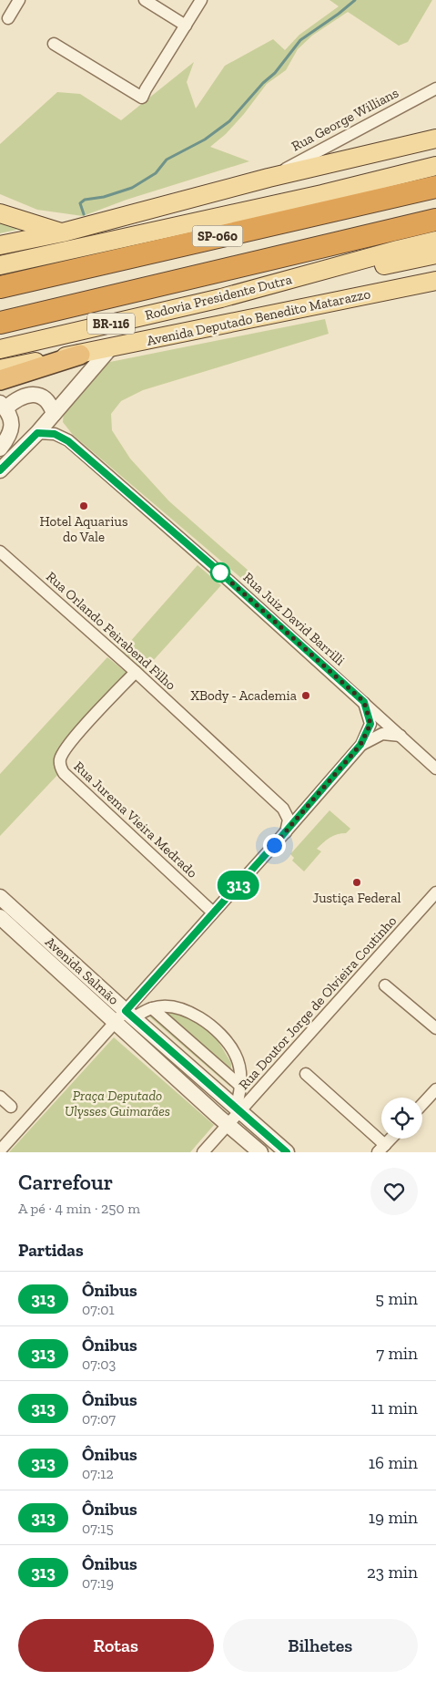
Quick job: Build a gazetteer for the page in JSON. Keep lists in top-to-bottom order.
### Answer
{
  "streets": {
    "highway": ["SP-060", "Rodovia Presidente Dutra"],
    "main road": ["Avenida Deputado Benedito Matarazzo", "BR-116"],
    "street": [
      "Rua George Willians",
      "Rua Juiz David Barrilli",
      "Rua Orlando Feirabend Filho",
      "Rua Jurema Vieira Medrado",
      "Avenida Salmão",
      "Rua Doutor Jorge de Olvieira Coutinho"
    ]
  },
  "crossings": [
    ["Rua Orlando Feirabend Filho", "Rua Jurema Vieira Medrado"],
    ["Avenida Salmão", "Rua Doutor Jorge de Olvieira Coutinho"]
  ],
  "parks": ["Praça Deputado Ulysses Guimarães"],
  "places": ["Hotel Aquarius do Vale", "XBody - Academia", "Justiça Federal"],
  "lines": ["bus line 313"],
  "page": {
    "on_map": "313",
    "heading": [
      ["Carrefour", "A pé · 4 min · 250 m"],
      "Partidas"
    ],
    "list": [
      {
        "mark": "313",
        "name": "Ônibus",
        "note": "07:01",
        "value": "5 min"
      },
      {
        "mark": "313",
        "name": "Ônibus",
        "note": "07:03",
        "value": "7 min"
      },
      {
        "mark": "313",
        "name": "Ônibus",
        "note": "07:07",
        "value": "11 min"
      },
      {
        "mark": "313",
        "name": "Ônibus",
        "note": "07:12",
        "value": "16 min"
      },
      {
        "mark": "313",
        "name": "Ônibus",
        "note": "07:15",
        "value": "19 min"
      },
      {
        "mark": "313",
        "name": "Ônibus",
        "note": "07:19",
        "value": "23 min"
      }
    ],
    "buttons": ["Rotas", "Bilhetes"]
  }
}
